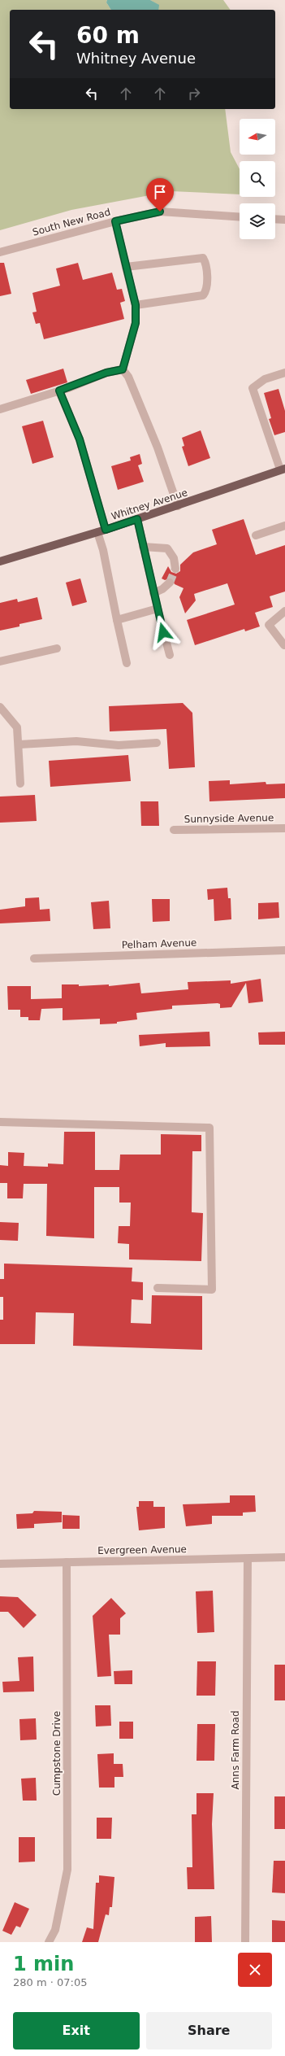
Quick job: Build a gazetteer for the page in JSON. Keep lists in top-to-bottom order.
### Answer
{
  "streets": {
    "main road": ["Whitney Avenue"],
    "street": [
      "South New Road",
      "Sunnyside Avenue",
      "Pelham Avenue",
      "Evergreen Avenue",
      "Anns Farm Road",
      "Cumpstone Drive"
    ]
  },
  "crossings": [
    ["Evergreen Avenue", "Anns Farm Road"],
    ["Evergreen Avenue", "Cumpstone Drive"]
  ],
  "north": "left",
  "page": {
    "turn": ["60 m", "Whitney Avenue"],
    "heading": ["1 min", "280 m · 07:05"],
    "buttons": ["Exit", "Share"]
  }
}
